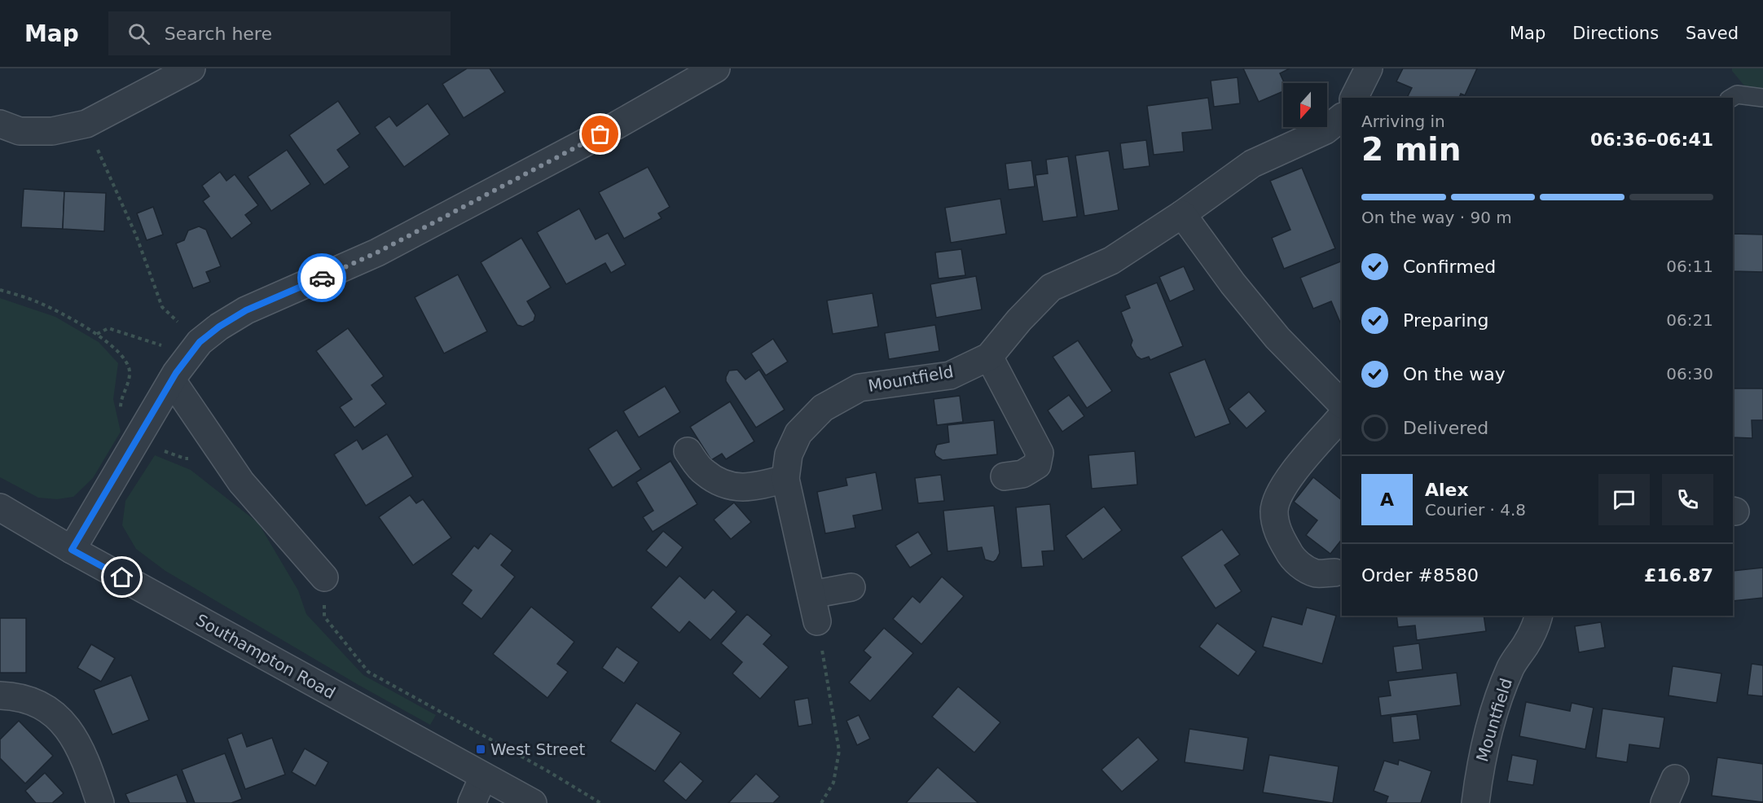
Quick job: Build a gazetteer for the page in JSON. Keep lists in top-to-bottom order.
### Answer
{
  "streets": {
    "street": ["Mountfield", "Southampton Road"]
  },
  "places": {
    "transit": ["West Street"]
  },
  "north": "bottom",
  "page": {
    "header": "Map",
    "search": "Search here",
    "nav": ["Map", "Directions", "Saved"],
    "heading": ["2 min", "Arriving in", "06:36–06:41"],
    "panel": [
      "Alex",
      "Courier · 4.8",
      "Order #8580",
      "£16.87"
    ],
    "bar": "On the way · 90 m",
    "list": [
      ["Confirmed", "06:11"],
      ["Preparing", "06:21"],
      ["On the way", "06:30"],
      "Delivered"
    ],
    "round": "A"
  }
}
